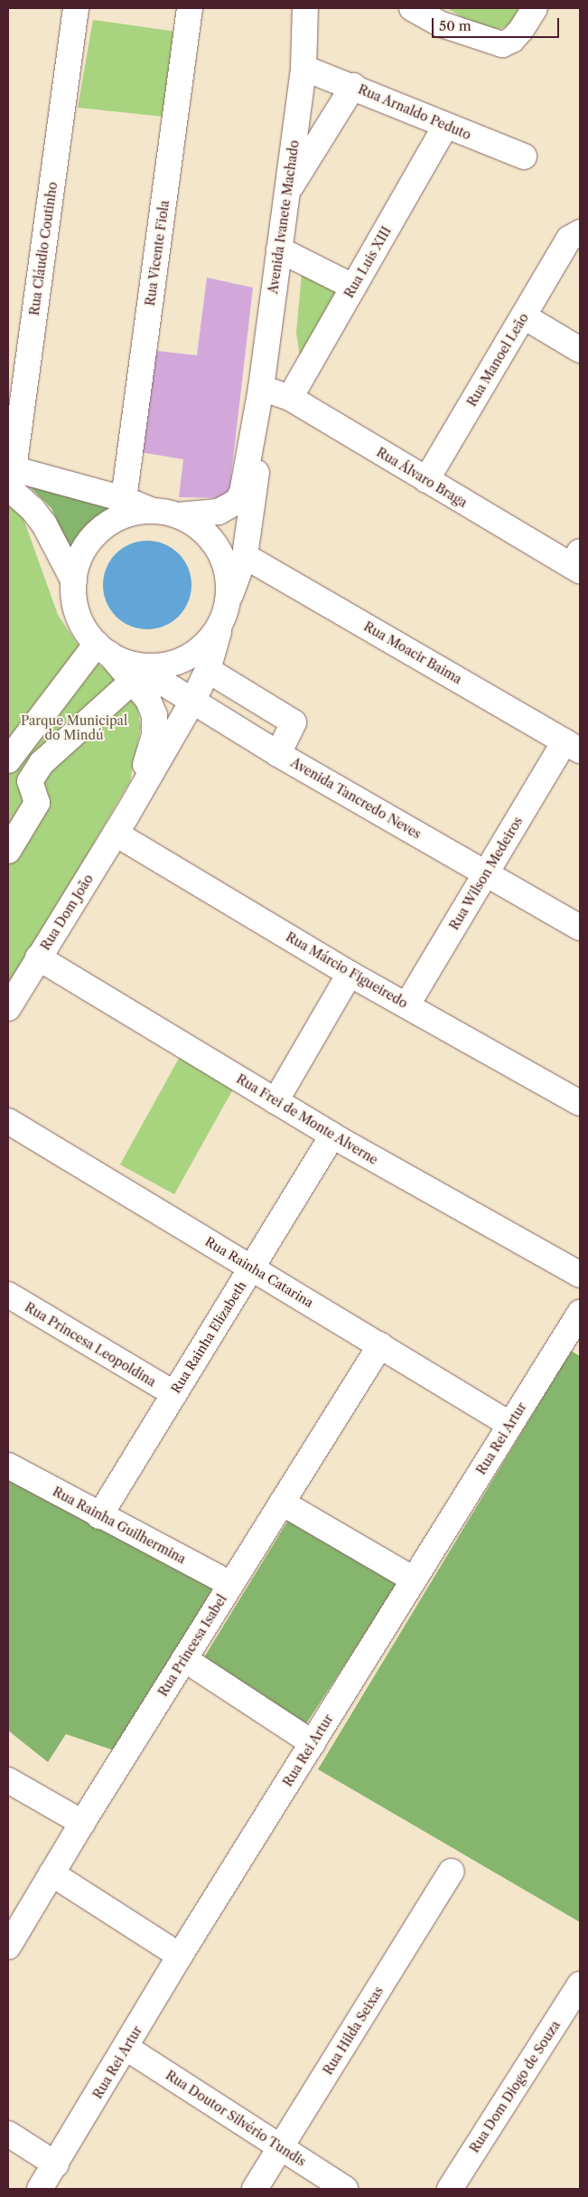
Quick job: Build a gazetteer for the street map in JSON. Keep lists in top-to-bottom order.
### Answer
{
  "streets": {
    "street": [
      "Rua Arnaldo Peduto",
      "Avenida Ivanete Machado",
      "Rua Cláudio Coutinho",
      "Rua Vicente Fiola",
      "Rua Luis XIII",
      "Rua Manoel Leão",
      "Rua Álvaro Braga",
      "Rua Moacir Baima",
      "Avenida Tancredo Neves",
      "Rua Wilson Medeiros",
      "Rua Dom João",
      "Rua Márcio Figueiredo",
      "Rua Frei de Monte Alverne",
      "Rua Rainha Catarina",
      "Rua Rainha Elizabeth",
      "Rua Princesa Leopoldina",
      "Rua Rei Artur",
      "Rua Rainha Guilhermina",
      "Rua Princesa Isabel",
      "Rua Hilda Seixas",
      "Rua Dom Diogo de Souza",
      "Rua Doutor Silvério Tundis"
    ]
  },
  "crossings": [
    ["Rua Arnaldo Peduto", "Avenida Ivanete Machado"],
    ["Rua Arnaldo Peduto", "Rua Luis XIII"],
    ["Avenida Ivanete Machado", "Rua Álvaro Braga"],
    ["Avenida Ivanete Machado", "Rua Moacir Baima"],
    ["Avenida Ivanete Machado", "Avenida Tancredo Neves"],
    ["Avenida Ivanete Machado", "Rua Dom João"],
    ["Rua Luis XIII", "Rua Álvaro Braga"],
    ["Rua Manoel Leão", "Rua Álvaro Braga"],
    ["Rua Moacir Baima", "Rua Wilson Medeiros"],
    ["Avenida Tancredo Neves", "Rua Wilson Medeiros"],
    ["Avenida Tancredo Neves", "Rua Dom João"],
    ["Rua Wilson Medeiros", "Rua Márcio Figueiredo"],
    ["Rua Dom João", "Rua Márcio Figueiredo"],
    ["Rua Dom João", "Rua Frei de Monte Alverne"],
    ["Rua Frei de Monte Alverne", "Rua Rainha Elizabeth"],
    ["Rua Rainha Catarina", "Rua Rainha Elizabeth"],
    ["Rua Rainha Catarina", "Rua Rei Artur"],
    ["Rua Rainha Catarina", "Rua Princesa Isabel"],
    ["Rua Rainha Elizabeth", "Rua Princesa Leopoldina"],
    ["Rua Rainha Elizabeth", "Rua Rainha Guilhermina"],
    ["Rua Rei Artur", "Rua Doutor Silvério Tundis"],
    ["Rua Rainha Guilhermina", "Rua Princesa Isabel"],
    ["Rua Hilda Seixas", "Rua Doutor Silvério Tundis"]
  ],
  "parks": ["Parque Municipal do Mindú"],
  "scale_bar": "50 m"
}
